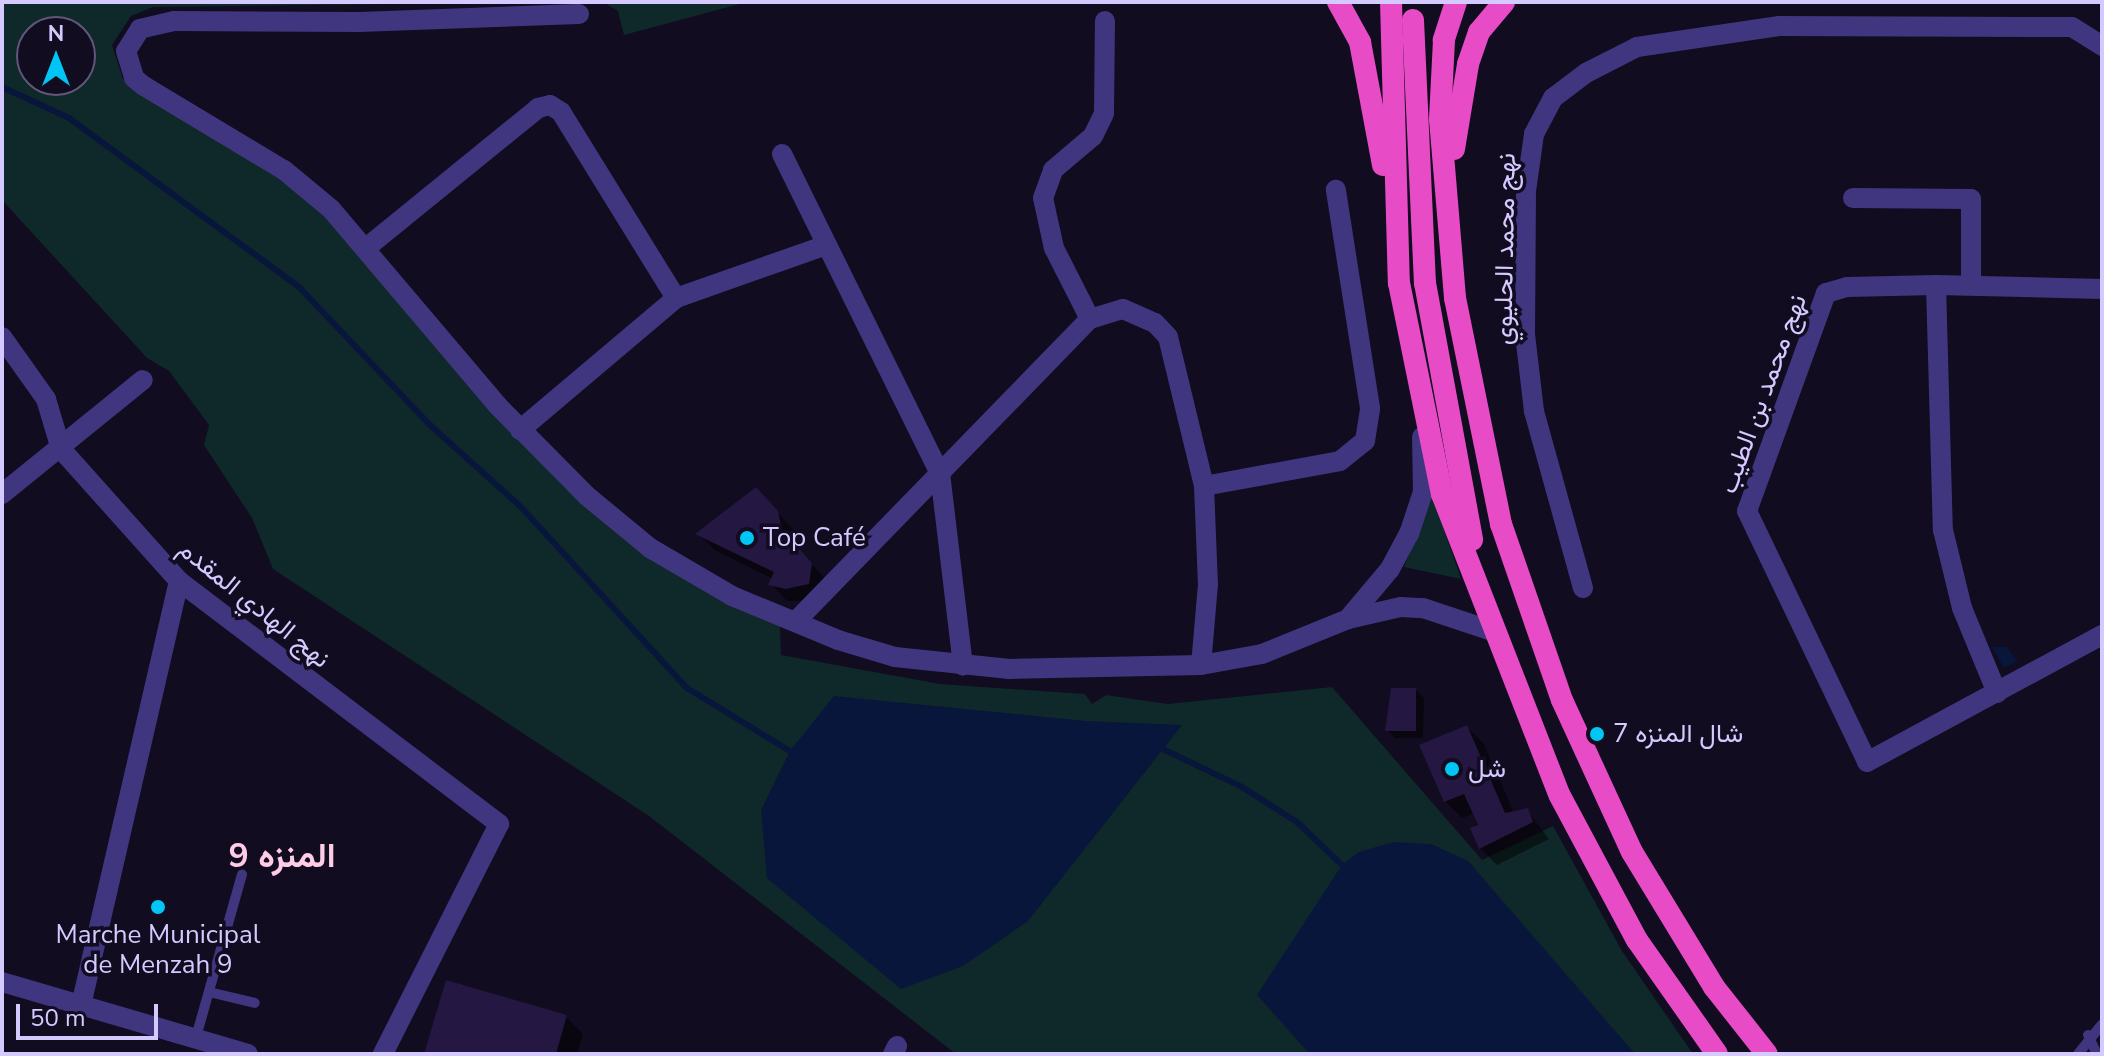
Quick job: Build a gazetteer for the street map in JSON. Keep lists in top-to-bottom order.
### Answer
{
  "streets": {
    "street": ["نهج محمد الحليوي", "نهج محمد بن الطيب", "نهج الهادي المقدم"]
  },
  "districts": ["المنزه 9"],
  "places": [
    "Top Café",
    "شال المنزه 7",
    "شل",
    "Marche Municipal de Menzah 9"
  ],
  "scale_bar": "50 m",
  "north": "top"
}
